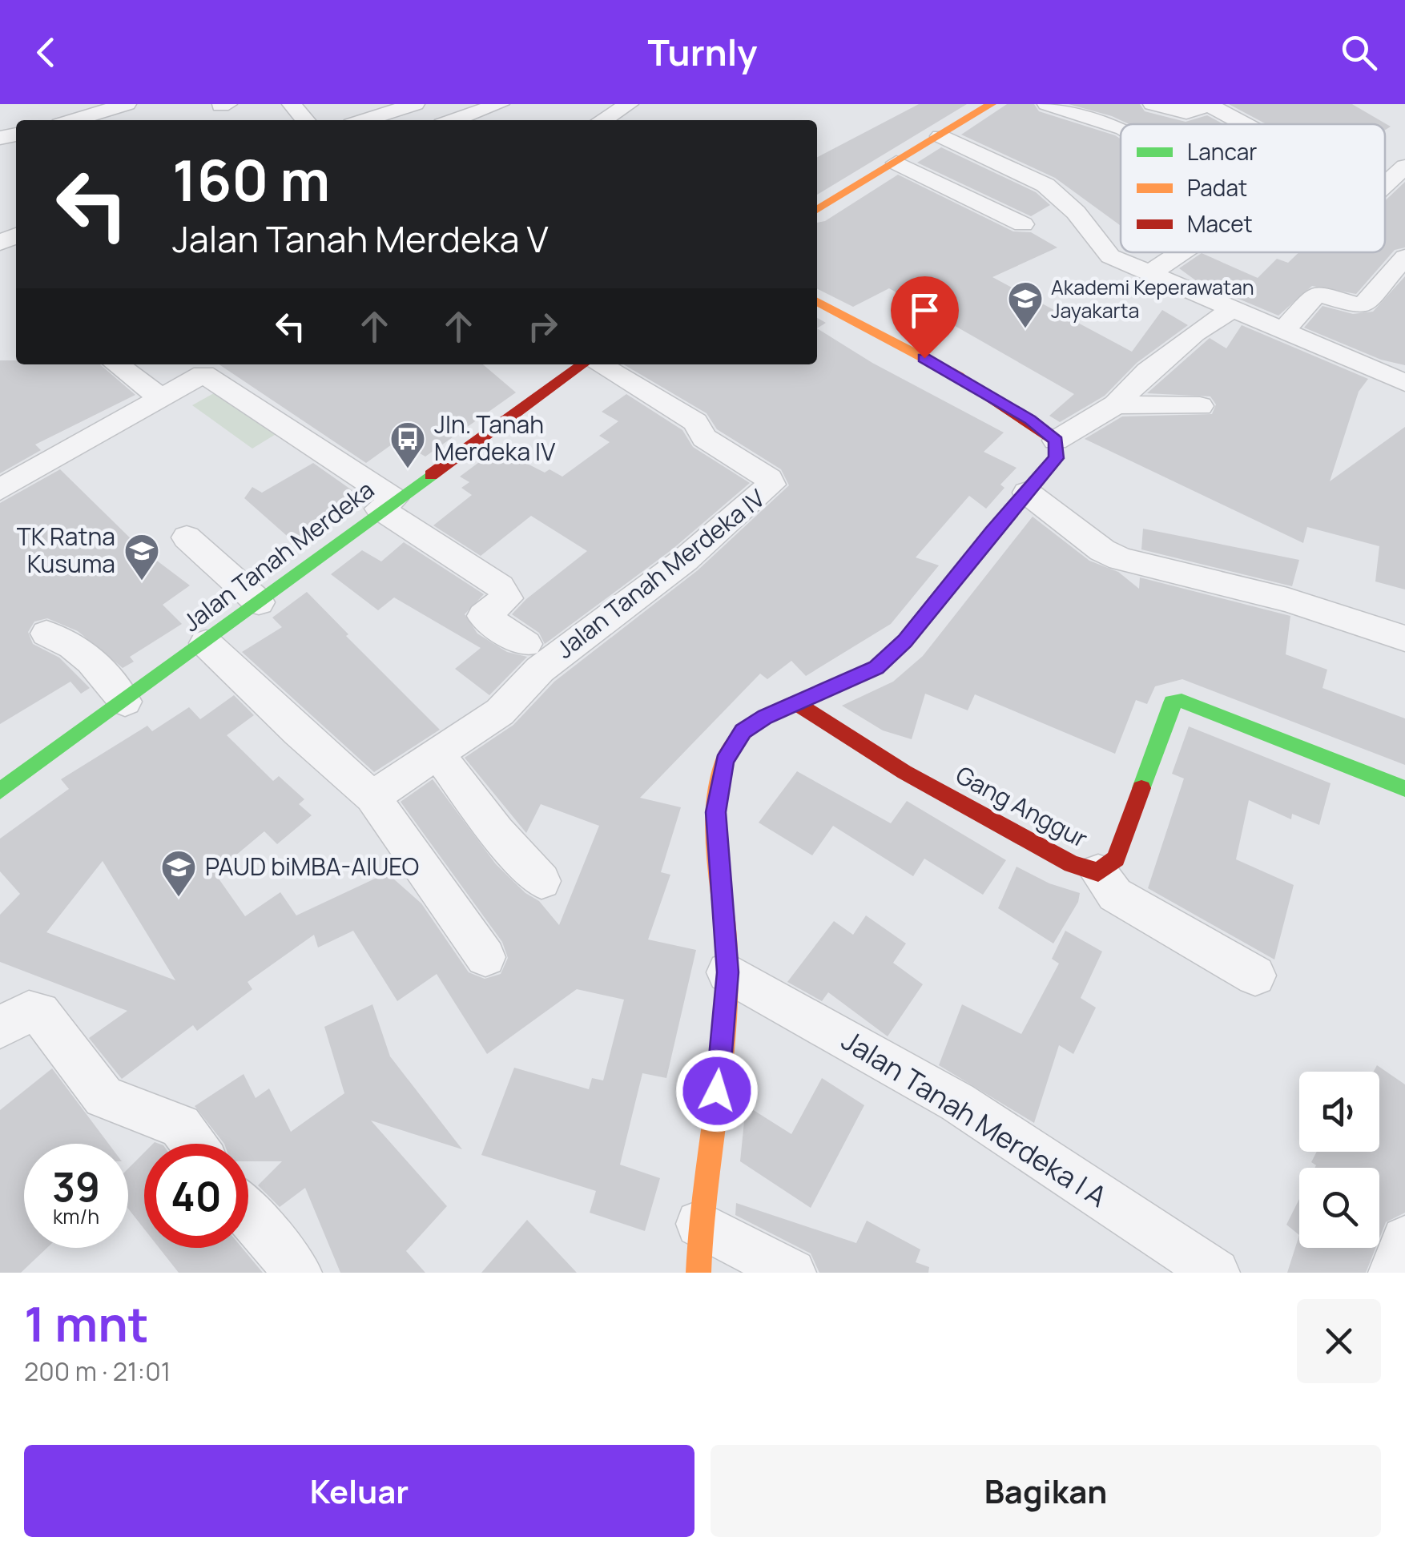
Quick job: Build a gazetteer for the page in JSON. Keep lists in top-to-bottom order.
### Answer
{
  "streets": {
    "street": [
      "Jalan Tanah Merdeka",
      "Jalan Tanah Merdeka IV",
      "Gang Anggur",
      "Jalan Tanah Merdeka I A"
    ]
  },
  "places": {
    "school or university": ["Akademi Keperawatan Jayakarta", "TK Ratna Kusuma", "PAUD biMBA-AIUEO"],
    "bus stop": ["Jln. Tanah Merdeka IV"]
  },
  "legend": ["Lancar", "Padat", "Macet"],
  "page": {
    "header": "Turnly",
    "turn": ["160 m", "Jalan Tanah Merdeka V"],
    "speed": "39 km/h",
    "limit": "40",
    "heading": ["1 mnt", "200 m · 21:01"],
    "buttons": ["Keluar", "Bagikan"]
  }
}
